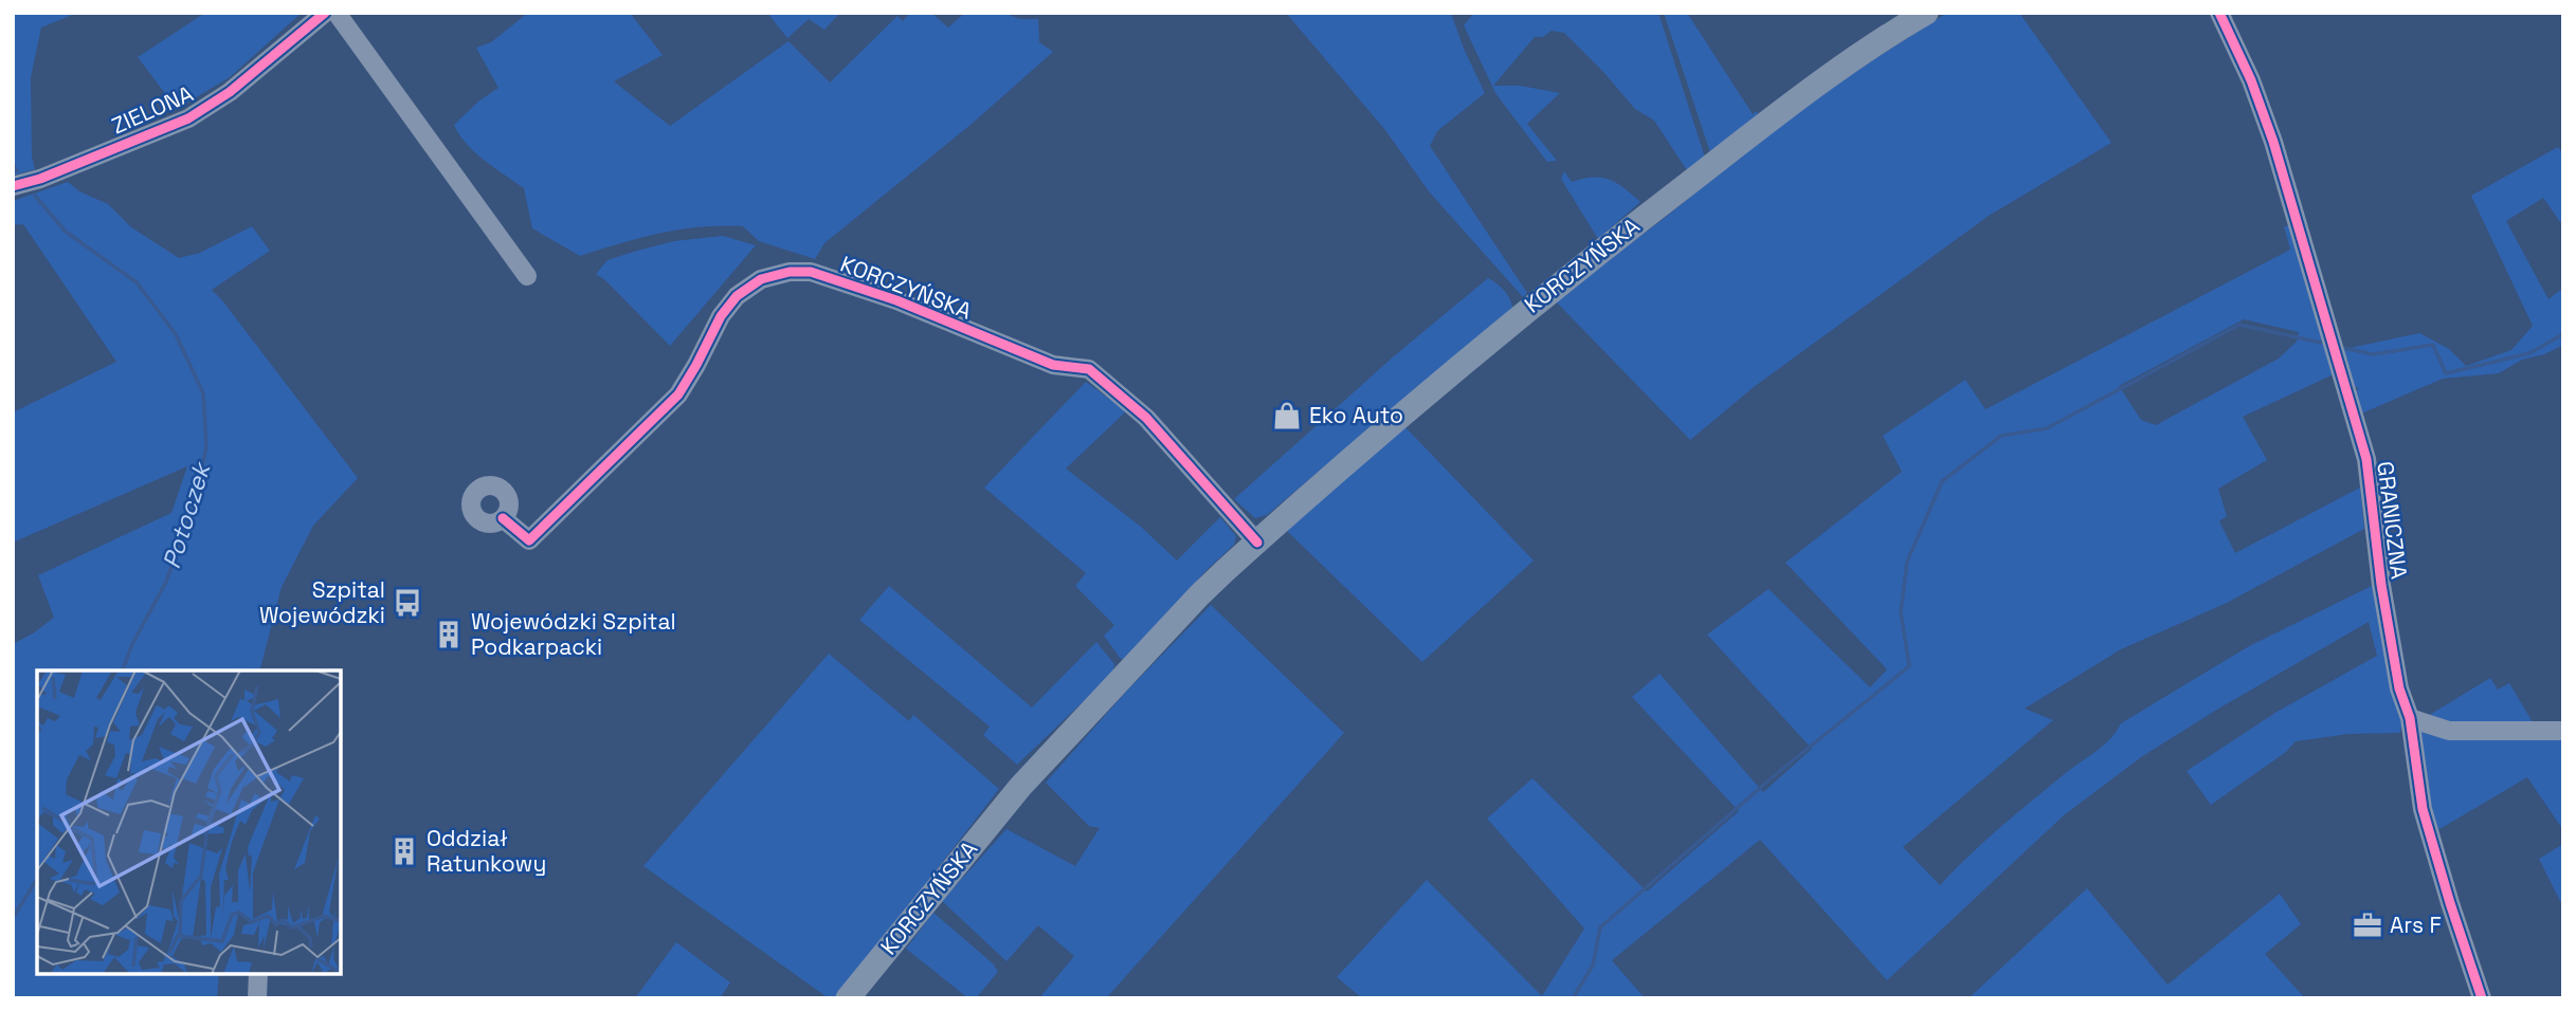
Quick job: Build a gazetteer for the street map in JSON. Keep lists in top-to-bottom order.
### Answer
{
  "streets": {
    "main road": ["KORCZYŃSKA"],
    "street": ["ZIELONA", "GRANICZNA"]
  },
  "water": ["Potoczek"],
  "places": {
    "shop": ["Eko Auto"],
    "bus stop": ["Szpital Wojewódzki"],
    "building": ["Wojewódzki Szpital Podkarpacki", "Oddział Ratunkowy"],
    "office": ["Ars F"]
  }
}
